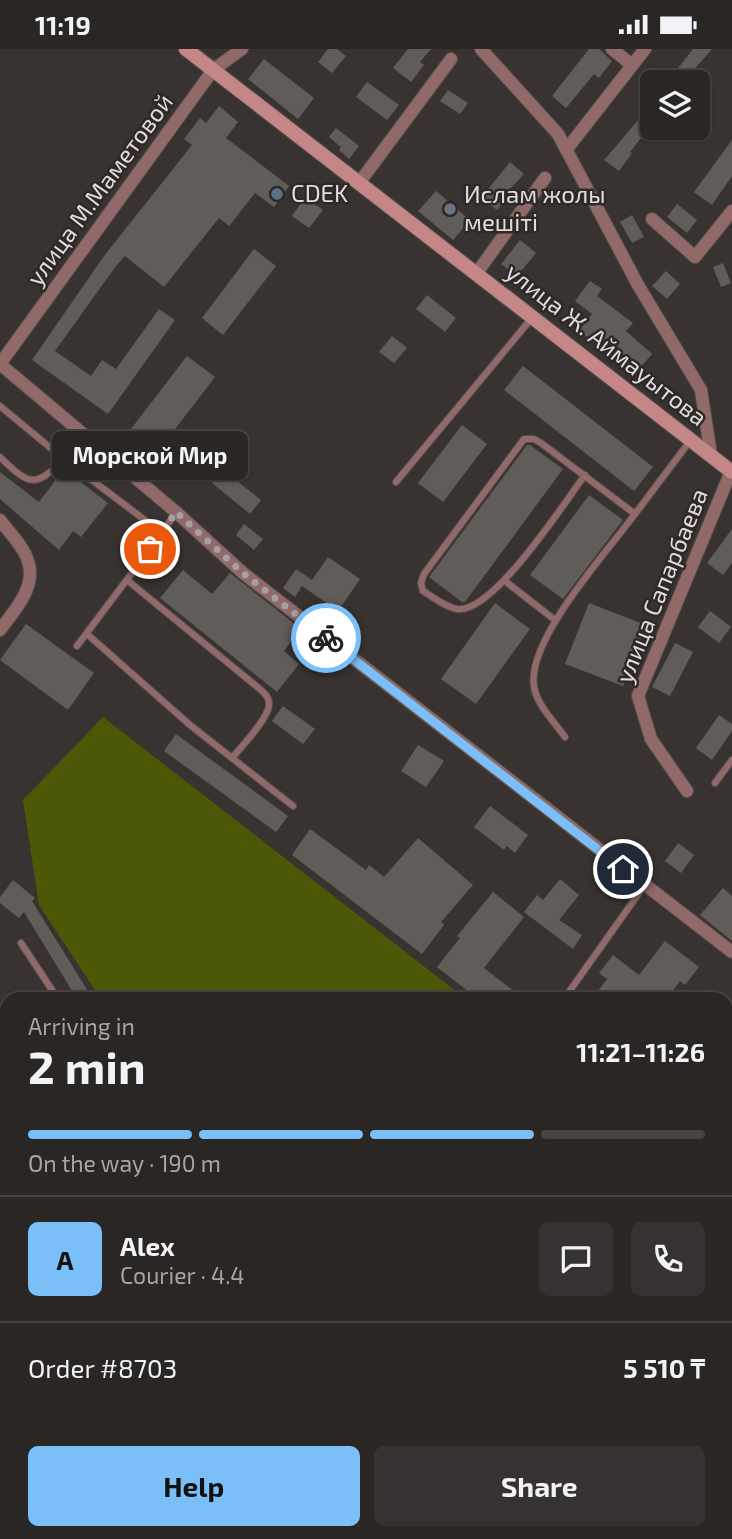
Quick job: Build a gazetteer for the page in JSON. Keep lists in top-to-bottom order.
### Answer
{
  "streets": {
    "street": ["улица М.Маметовой", "улица Ж. Аймауытова", "улица Сапарбаева"]
  },
  "crossings": [
    ["улица М.Маметовой", "улица Ж. Аймауытова"],
    ["улица Ж. Аймауытова", "улица Сапарбаева"]
  ],
  "places": ["CDEK", "Ислам жолы мешіті", "Морской Мир"],
  "page": {
    "status": "11:19",
    "bubble": "Морской Мир",
    "heading": ["2 min", "Arriving in", "11:21–11:26"],
    "panel": [
      "Alex",
      "Courier · 4.4",
      "Order #8703",
      "5 510 ₸"
    ],
    "bar": "On the way · 190 m",
    "round": "A",
    "buttons": ["Help", "Share"]
  }
}
